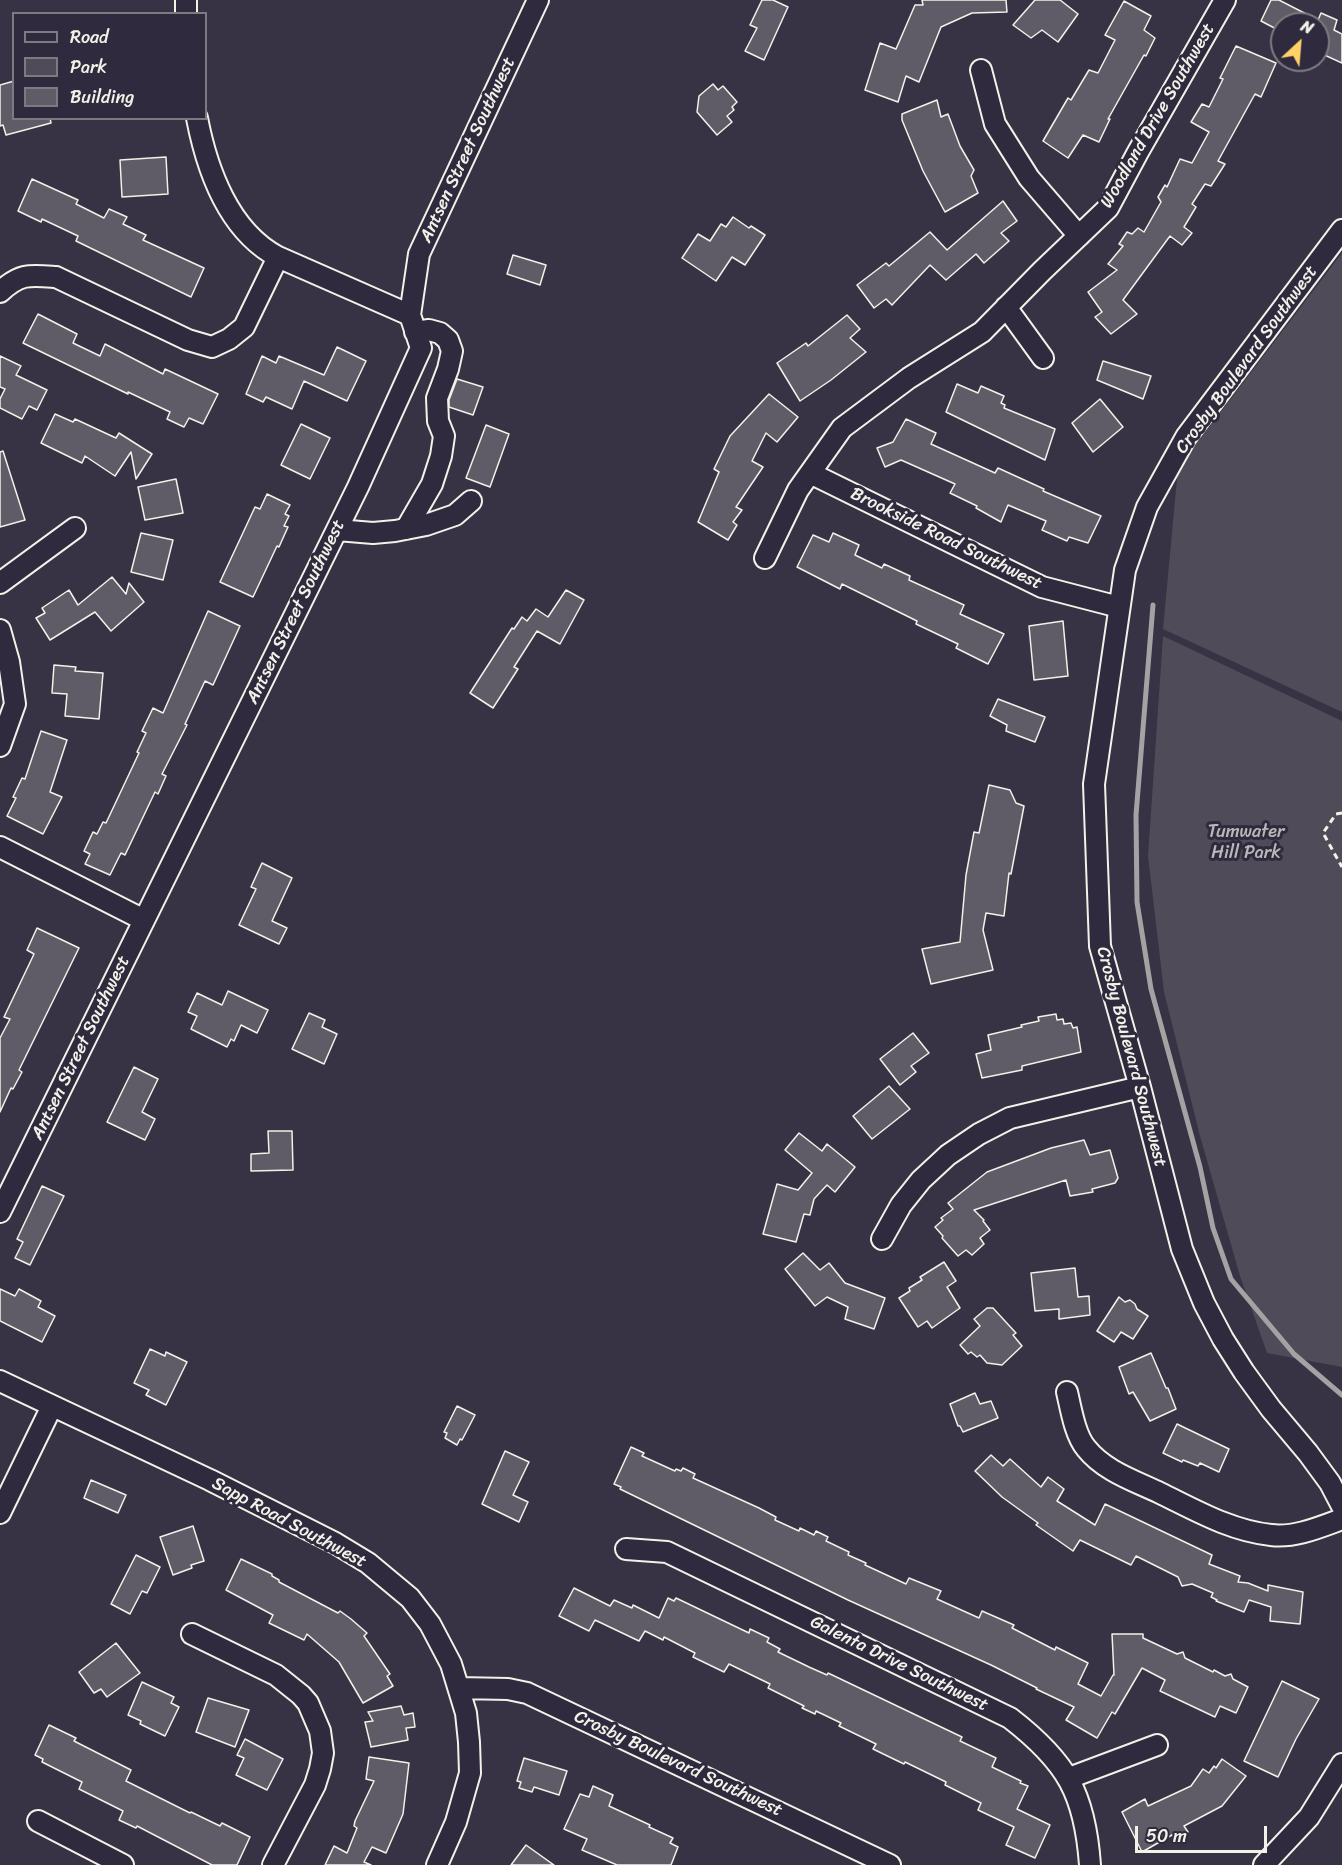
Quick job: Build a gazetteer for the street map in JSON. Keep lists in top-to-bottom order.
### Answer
{
  "streets": {
    "street": [
      "Woodland Drive Southwest",
      "Antsen Street Southwest",
      "Crosby Boulevard Southwest",
      "Brookside Road Southwest",
      "Sapp Road Southwest",
      "Galenta Drive Southwest"
    ]
  },
  "crossings": [
    ["Woodland Drive Southwest", "Brookside Road Southwest"],
    ["Crosby Boulevard Southwest", "Brookside Road Southwest"],
    ["Crosby Boulevard Southwest", "Sapp Road Southwest"]
  ],
  "parks": ["Tumwater Hill Park"],
  "legend": ["Road", "Park", "Building"],
  "scale_bar": "50 m",
  "north": "top right"
}
